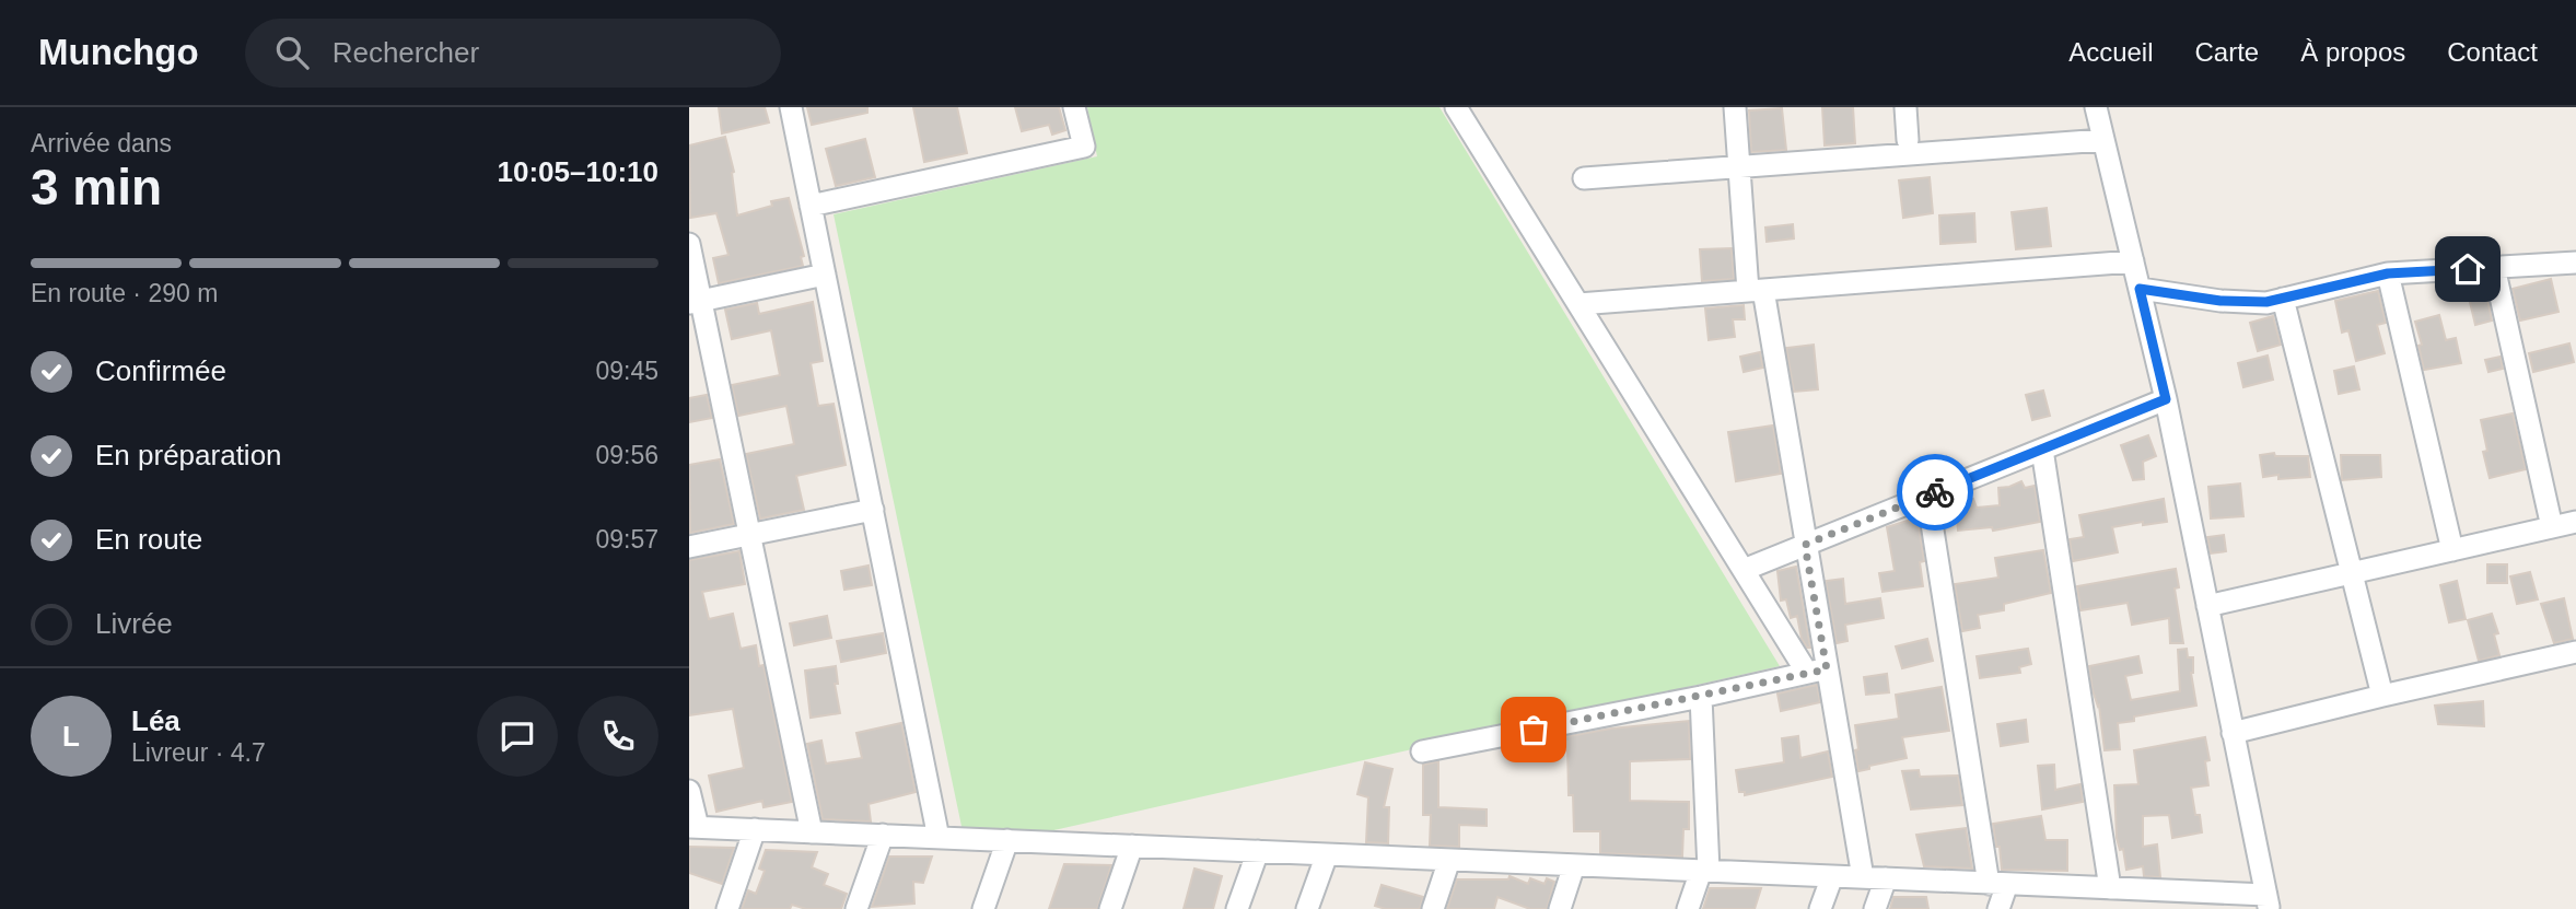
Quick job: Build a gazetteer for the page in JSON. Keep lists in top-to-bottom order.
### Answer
{
  "page": {
    "header": "Munchgo",
    "search": "Rechercher",
    "nav": [
      "Accueil",
      "Carte",
      "À propos",
      "Contact"
    ],
    "heading": ["3 min", "Arrivée dans", "10:05–10:10"],
    "panel": ["Léa", "Livreur · 4.7"],
    "bar": "En route · 290 m",
    "list": [
      ["Confirmée", "09:45"],
      ["En préparation", "09:56"],
      ["En route", "09:57"],
      "Livrée"
    ],
    "round": "L"
  }
}
